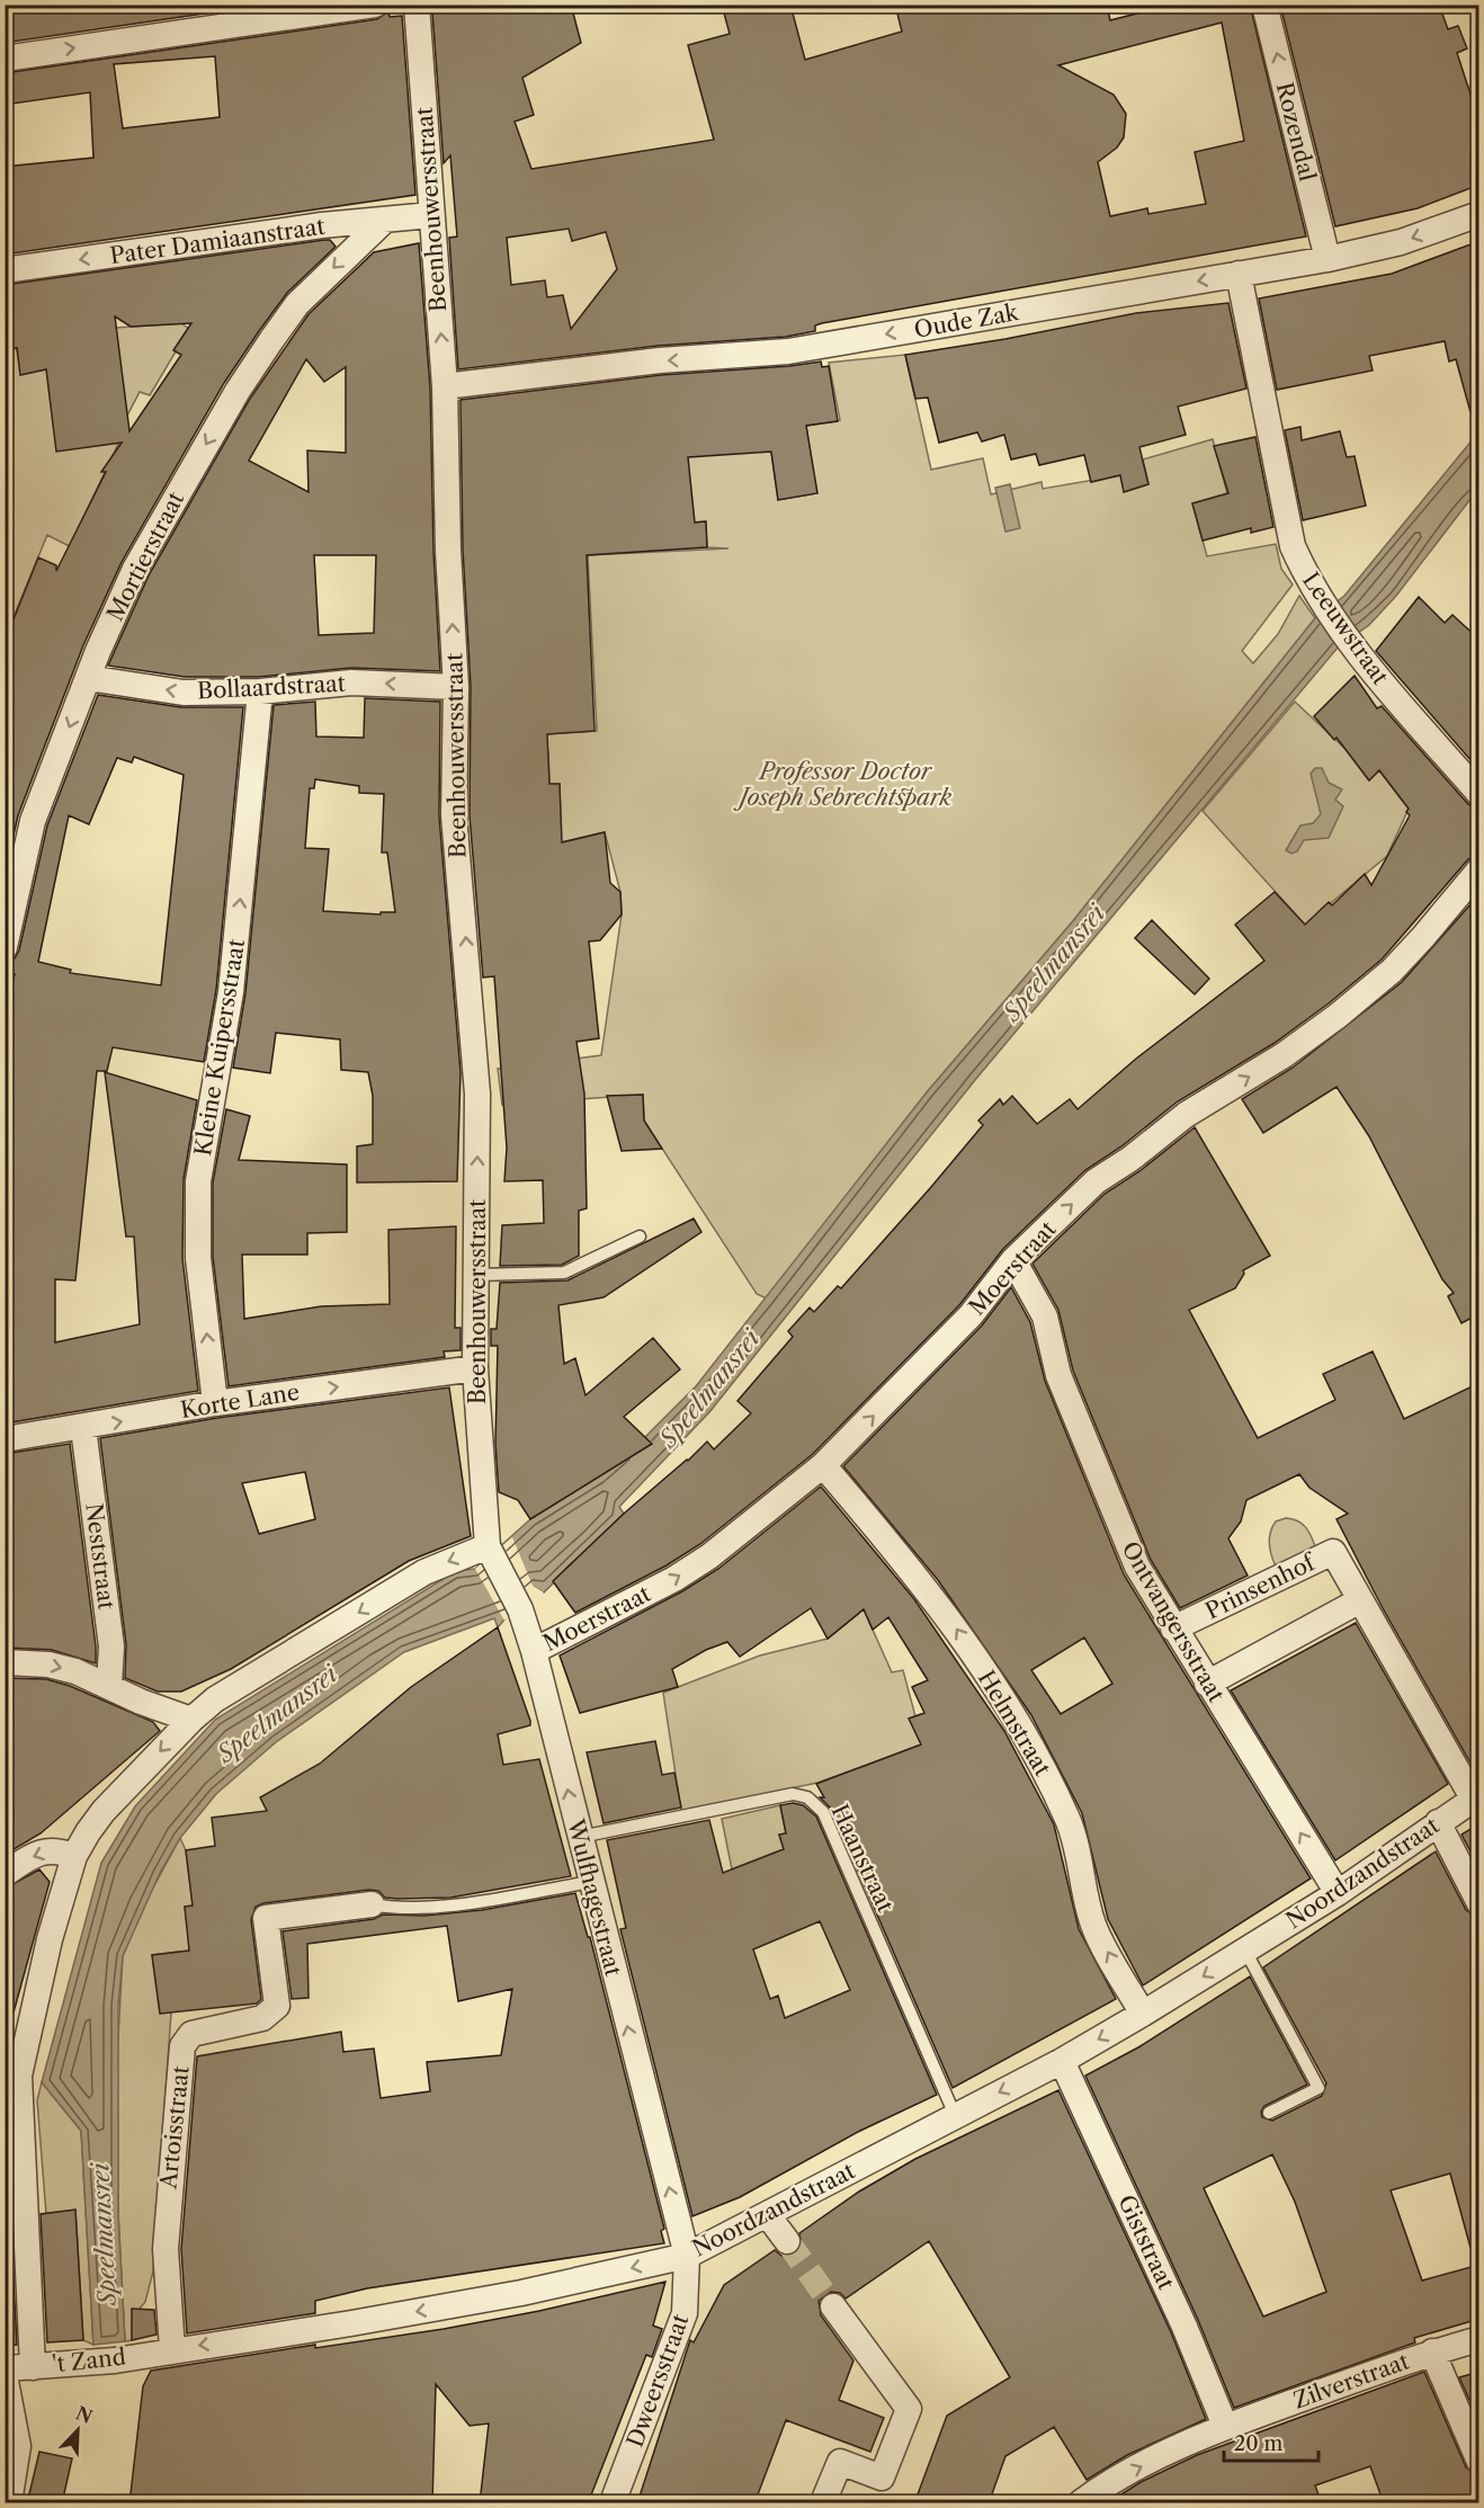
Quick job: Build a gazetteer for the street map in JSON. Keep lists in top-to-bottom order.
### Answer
{
  "streets": {
    "street": [
      "Rozendal",
      "Beenhouwersstraat",
      "Pater Damiaanstraat",
      "Oude Zak",
      "Mortierstraat",
      "Leeuwstraat",
      "Bollaardstraat",
      "Kleine Kuipersstraat",
      "Moerstraat",
      "Korte Lane",
      "Neststraat",
      "Prinsenhof",
      "Ontvangersstraat",
      "Helmstraat",
      "Noordzandstraat",
      "Wulfhagestraat",
      "Artoisstraat",
      "Giststraat",
      "'t Zand",
      "Dweersstraat",
      "Zilverstraat"
    ],
    "lane": ["Haanstraat"]
  },
  "crossings": [
    ["Rozendal", "Oude Zak"],
    ["Beenhouwersstraat", "Pater Damiaanstraat"],
    ["Beenhouwersstraat", "Oude Zak"],
    ["Beenhouwersstraat", "Bollaardstraat"],
    ["Beenhouwersstraat", "Korte Lane"],
    ["Beenhouwersstraat", "Wulfhagestraat"],
    ["Pater Damiaanstraat", "Mortierstraat"],
    ["Oude Zak", "Leeuwstraat"],
    ["Mortierstraat", "Bollaardstraat"],
    ["Bollaardstraat", "Kleine Kuipersstraat"],
    ["Kleine Kuipersstraat", "Korte Lane"],
    ["Moerstraat", "Ontvangersstraat"],
    ["Moerstraat", "Helmstraat"],
    ["Moerstraat", "Wulfhagestraat"],
    ["Korte Lane", "Neststraat"],
    ["Prinsenhof", "Ontvangersstraat"],
    ["Prinsenhof", "Noordzandstraat"],
    ["Ontvangersstraat", "Noordzandstraat"],
    ["Helmstraat", "Noordzandstraat"],
    ["Haanstraat", "Noordzandstraat"],
    ["Haanstraat", "Wulfhagestraat"],
    ["Noordzandstraat", "Wulfhagestraat"],
    ["Noordzandstraat", "Artoisstraat"],
    ["Noordzandstraat", "Giststraat"],
    ["Noordzandstraat", "'t Zand"],
    ["Noordzandstraat", "Dweersstraat"],
    ["Wulfhagestraat", "Dweersstraat"],
    ["Artoisstraat", "'t Zand"],
    ["Giststraat", "Zilverstraat"]
  ],
  "one_way": [
    "Rozendal",
    "Beenhouwersstraat",
    "Oude Zak",
    "Mortierstraat",
    "Bollaardstraat",
    "Kleine Kuipersstraat",
    "Moerstraat",
    "Helmstraat",
    "Noordzandstraat",
    "Wulfhagestraat",
    "Zilverstraat"
  ],
  "water": ["Speelmansrei"],
  "parks": ["Professor Doctor Joseph Sebrechtspark"],
  "scale_bar": "20 m",
  "north": "top right"
}
